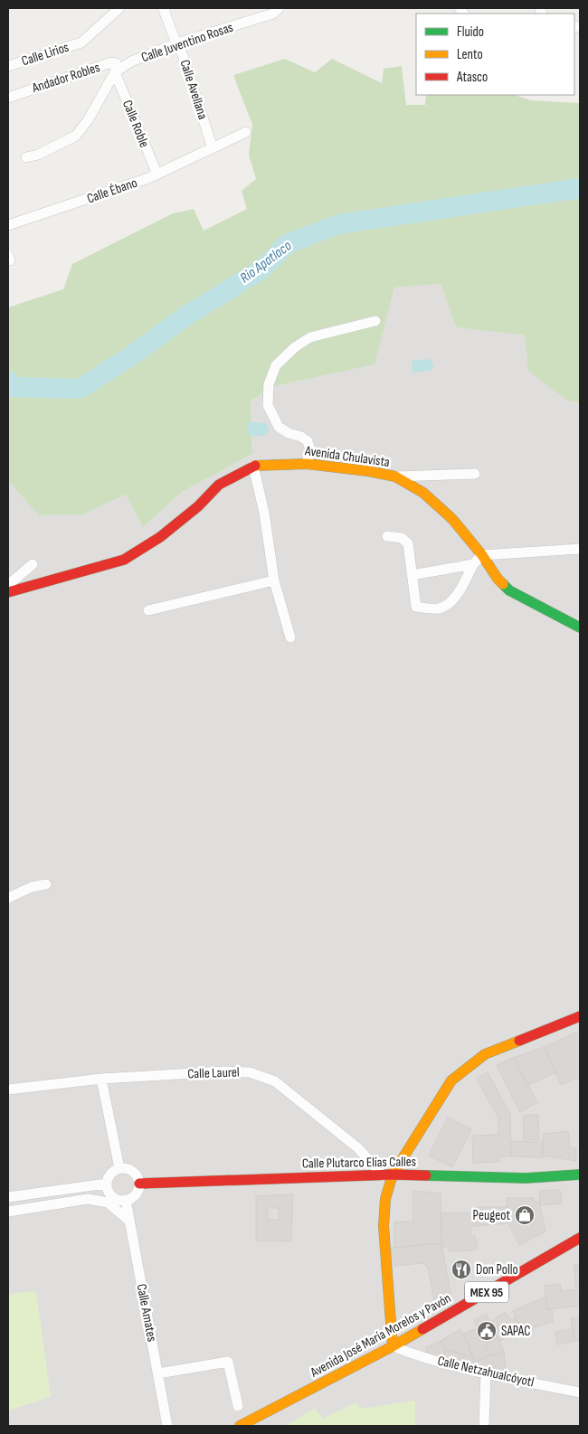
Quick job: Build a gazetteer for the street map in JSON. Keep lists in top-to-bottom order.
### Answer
{
  "streets": {
    "street": [
      "Calle Juventino Rosas",
      "Calle Lirios",
      "Andador Robles",
      "Calle Avellana",
      "Calle Roble",
      "Calle Ébano",
      "Avenida Chulavista",
      "Calle Laurel",
      "Calle Plutarco Elías Calles",
      "MEX 95",
      "Calle Amates",
      "Avenida José María Morelos y Pavón",
      "Calle Netzahualcóyotl"
    ]
  },
  "crossings": [
    ["Calle Juventino Rosas", "Andador Robles"],
    ["Calle Juventino Rosas", "Calle Avellana"],
    ["Calle Juventino Rosas", "Calle Roble"],
    ["Andador Robles", "Calle Roble"],
    ["Calle Avellana", "Calle Ébano"],
    ["Calle Roble", "Calle Ébano"],
    ["Calle Laurel", "Calle Plutarco Elías Calles"],
    ["Calle Plutarco Elías Calles", "Calle Amates"],
    ["Avenida José María Morelos y Pavón", "Calle Netzahualcóyotl"]
  ],
  "water": ["Rio Apatlaco"],
  "places": {
    "shop": ["Peugeot"],
    "restaurant": ["Don Pollo"],
    "public building": ["SAPAC"]
  },
  "legend": ["Fluido", "Lento", "Atasco"]
}
